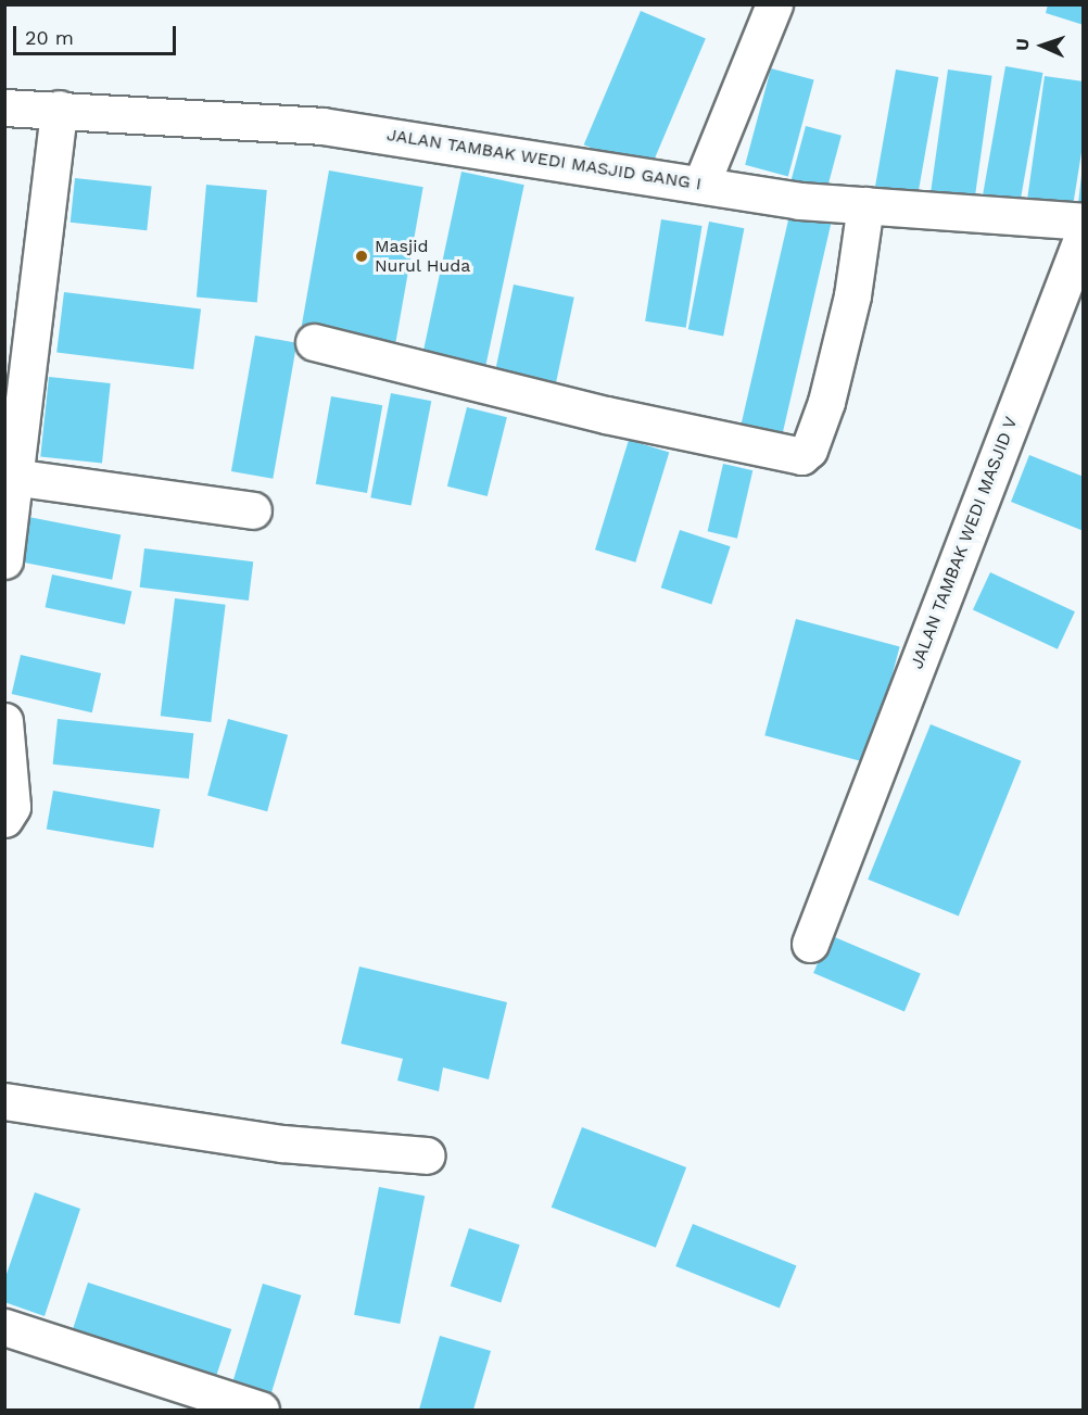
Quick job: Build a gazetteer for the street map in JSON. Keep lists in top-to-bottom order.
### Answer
{
  "streets": {
    "street": ["JALAN TAMBAK WEDI MASJID GANG I", "JALAN TAMBAK WEDI MASJID V"]
  },
  "places": ["Masjid Nurul Huda"],
  "scale_bar": "20 m",
  "north": "left"
}
